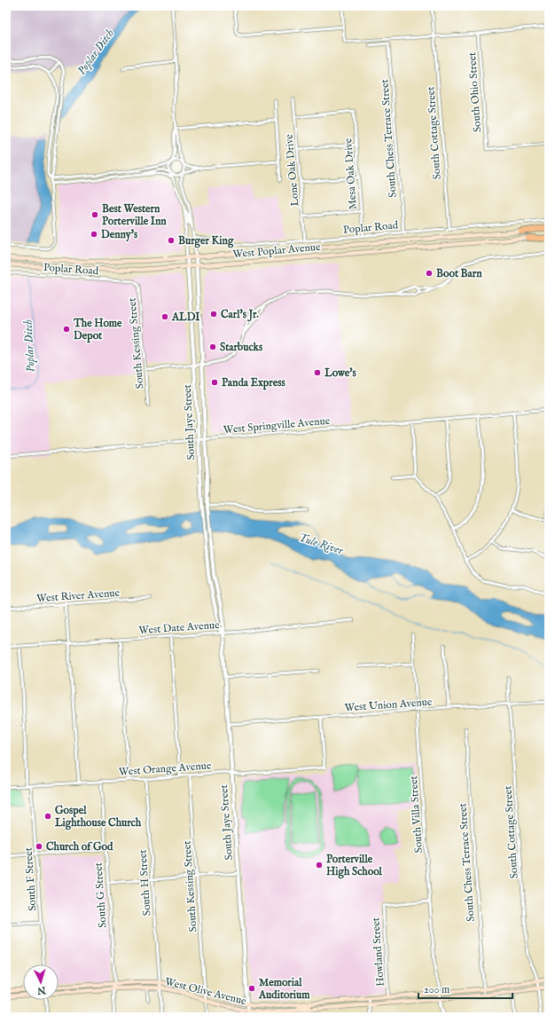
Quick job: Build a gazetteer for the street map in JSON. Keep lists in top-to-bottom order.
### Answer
{
  "streets": {
    "main road": ["West Poplar Avenue", "West Olive Avenue"],
    "street": [
      "South Ohio Street",
      "South Cottage Street",
      "South Chess Terrace Street",
      "Lone Oak Drive",
      "Mesa Oak Drive",
      "Poplar Road",
      "South Kessing Street",
      "South Jaye Street",
      "West Springville Avenue",
      "West River Avenue",
      "West Date Avenue",
      "West Union Avenue",
      "West Orange Avenue",
      "South Villa Street",
      "South F Street",
      "South H Street",
      "South G Street",
      "Howland Street"
    ]
  },
  "crossings": [
    ["South Cottage Street", "Poplar Road"],
    ["South Cottage Street", "West Union Avenue"],
    ["South Cottage Street", "West Olive Avenue"],
    ["South Chess Terrace Street", "Poplar Road"],
    ["South Chess Terrace Street", "West Olive Avenue"],
    ["Lone Oak Drive", "Mesa Oak Drive"],
    ["Lone Oak Drive", "Poplar Road"],
    ["Mesa Oak Drive", "Poplar Road"],
    ["Poplar Road", "South Kessing Street"],
    ["Poplar Road", "South Jaye Street"],
    ["West Poplar Avenue", "South Jaye Street"],
    ["South Kessing Street", "West Orange Avenue"],
    ["South Kessing Street", "West Olive Avenue"],
    ["South Jaye Street", "West Springville Avenue"],
    ["South Jaye Street", "West Date Avenue"],
    ["South Jaye Street", "West Union Avenue"],
    ["South Jaye Street", "West Orange Avenue"],
    ["South Jaye Street", "West Olive Avenue"],
    ["West Union Avenue", "West Orange Avenue"],
    ["West Union Avenue", "South Villa Street"],
    ["West Orange Avenue", "South F Street"],
    ["West Orange Avenue", "South H Street"],
    ["West Orange Avenue", "South G Street"],
    ["South Villa Street", "Howland Street"],
    ["South Villa Street", "West Olive Avenue"],
    ["South H Street", "West Olive Avenue"],
    ["South G Street", "West Olive Avenue"],
    ["Howland Street", "West Olive Avenue"]
  ],
  "water": ["Poplar Ditch", "Tule River"],
  "places": [
    "Best Western Porterville Inn",
    "Denny's",
    "Burger King",
    "Boot Barn",
    "Carl's Jr.",
    "ALDI",
    "The Home Depot",
    "Starbucks",
    "Lowe's",
    "Panda Express",
    "Gospel Lighthouse Church",
    "Church of God",
    "Porterville High School",
    "Memorial Auditorium"
  ],
  "scale_bar": "200 m",
  "north": "bottom"
}
